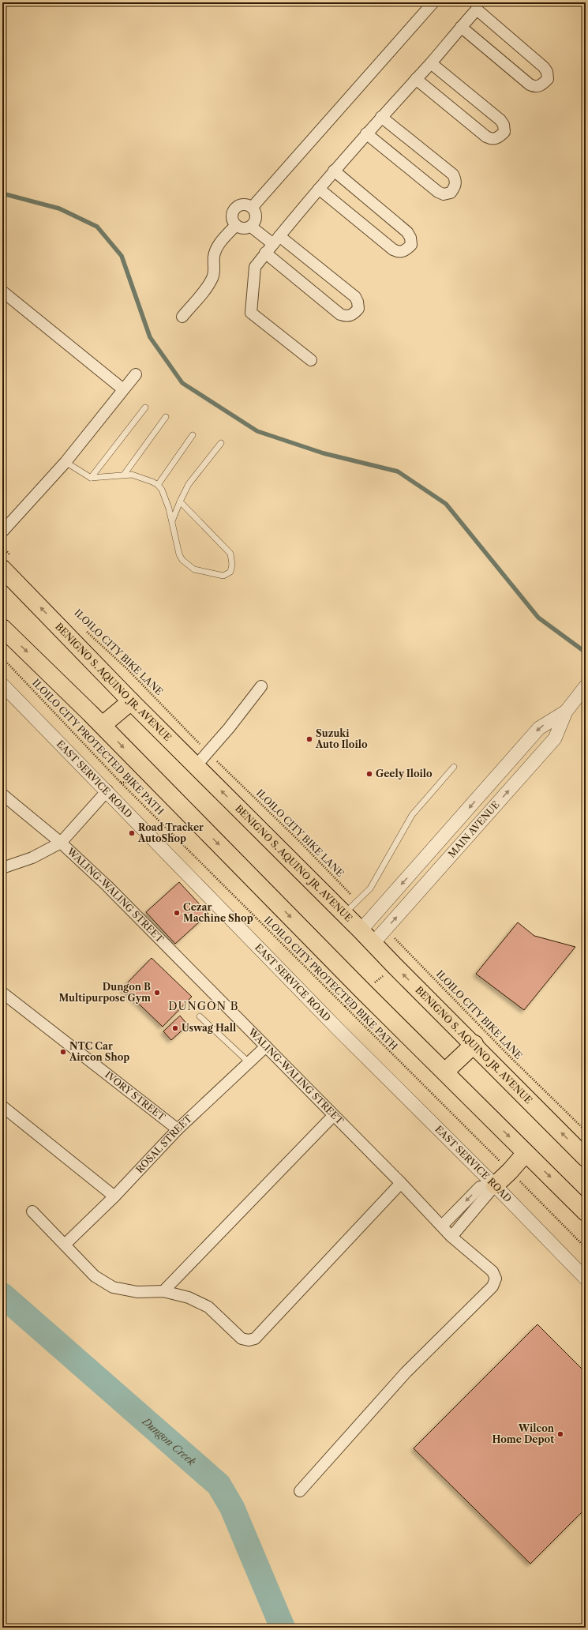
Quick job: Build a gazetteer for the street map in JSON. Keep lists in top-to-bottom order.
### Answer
{
  "streets": {
    "highway": ["BENIGNO S. AQUINO JR. AVENUE"],
    "street": [
      "EAST SERVICE ROAD",
      "MAIN AVENUE",
      "WALING-WALING STREET",
      "IVORY STREET",
      "ROSAL STREET"
    ],
    "path": ["ILOILO CITY BIKE LANE", "ILOILO CITY PROTECTED BIKE PATH"]
  },
  "crossings": [
    ["ILOILO CITY BIKE LANE", "MAIN AVENUE"],
    ["BENIGNO S. AQUINO JR. AVENUE", "MAIN AVENUE"],
    ["WALING-WALING STREET", "ROSAL STREET"],
    ["IVORY STREET", "ROSAL STREET"]
  ],
  "districts": ["DUNGON B"],
  "water": ["Dungon Creek"],
  "places": [
    "Suzuki Auto Iloilo",
    "Geely Iloilo",
    "Road Tracker AutoShop",
    "Cezar Machine Shop",
    "Dungon B Multipurpose Gym",
    "Uswag Hall",
    "NTC Car Aircon Shop",
    "Wilcon Home Depot"
  ]
}
